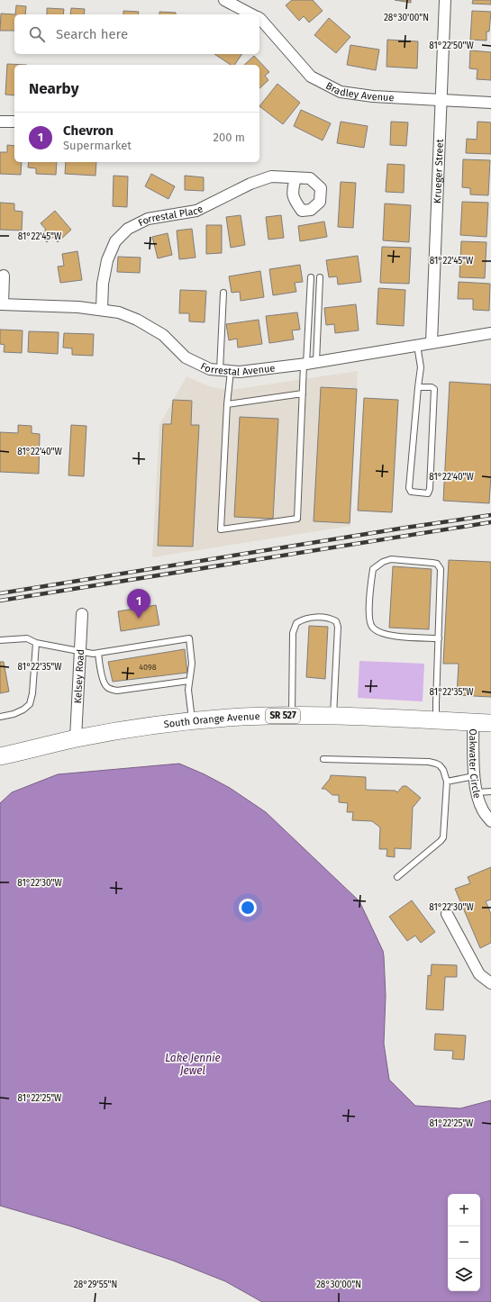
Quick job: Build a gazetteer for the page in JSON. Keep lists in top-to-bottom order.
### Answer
{
  "streets": {
    "main road": ["SR 527", "South Orange Avenue"],
    "street": [
      "Bradley Avenue",
      "Krueger Street",
      "Forrestal Place",
      "Forrestal Avenue",
      "Kelsey Road",
      "Oakwater Circle"
    ]
  },
  "crossings": [
    ["Bradley Avenue", "Krueger Street"],
    ["Krueger Street", "Forrestal Avenue"],
    ["Forrestal Place", "Forrestal Avenue"],
    ["Kelsey Road", "South Orange Avenue"],
    ["South Orange Avenue", "Oakwater Circle"]
  ],
  "water": ["Lake Jennie Jewel"],
  "house_numbers": ["4098"],
  "page": {
    "search": "Search here",
    "heading": "Nearby",
    "list": [
      {
        "mark": "1",
        "name": "Chevron",
        "note": "Supermarket",
        "value": "200 m"
      }
    ],
    "pins": "1",
    "map_buttons": ["+", "−"]
  },
  "coordinates": [
    "28°30'00\"N",
    "81°22'50\"W",
    "81°22'45\"W",
    "81°22'40\"W",
    "81°22'35\"W",
    "81°22'30\"W",
    "81°22'25\"W",
    "28°29'55\"N"
  ]
}
